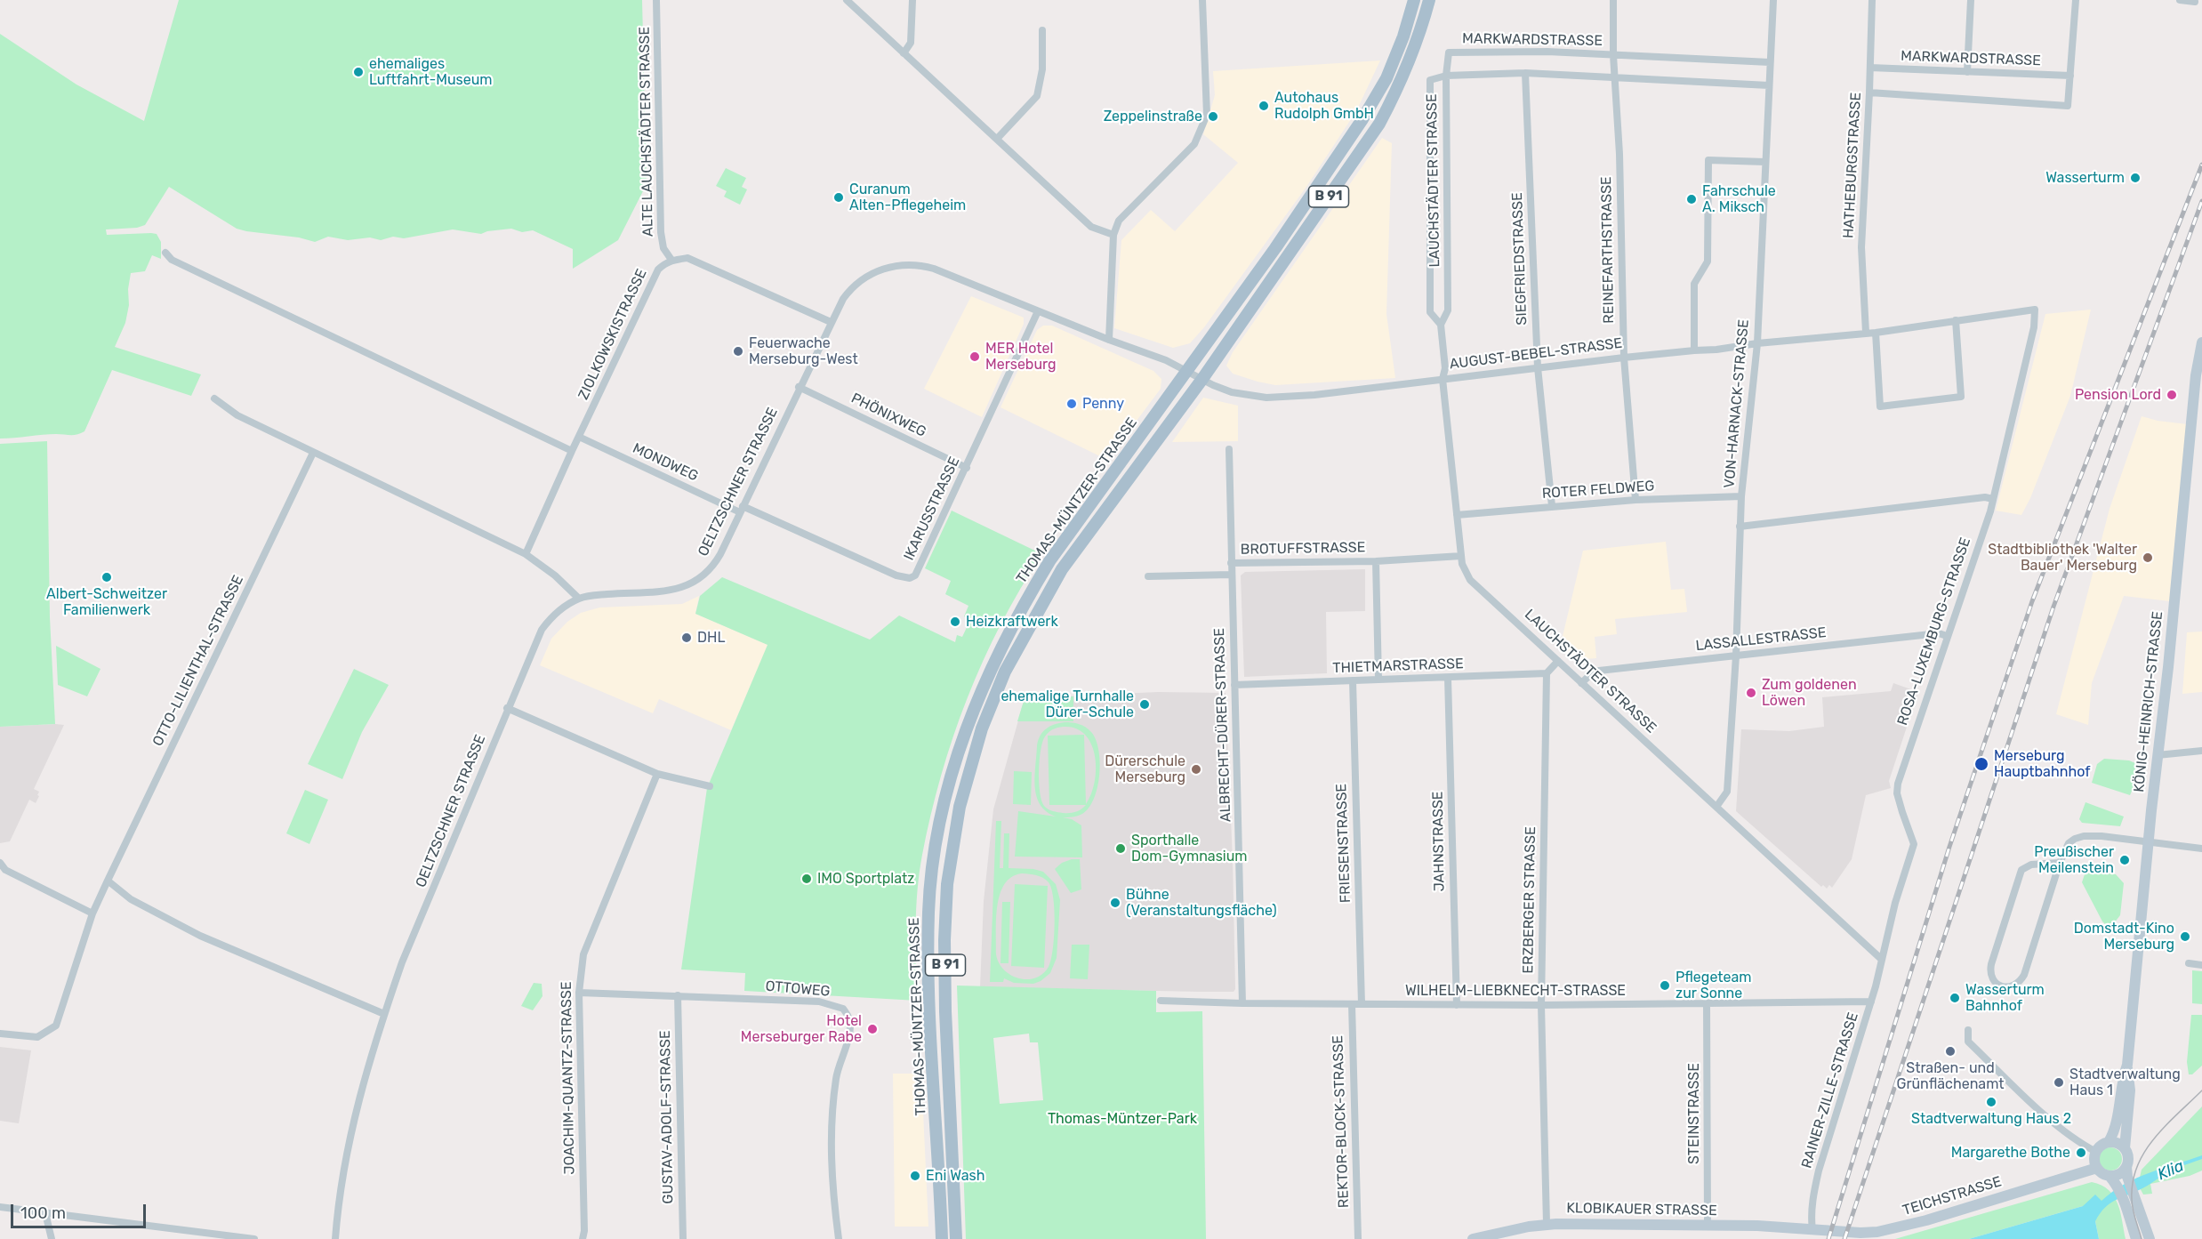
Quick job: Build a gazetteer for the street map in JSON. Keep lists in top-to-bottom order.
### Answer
{
  "streets": {
    "main road": [
      "B 91",
      "THOMAS-MÜNTZER-STRASSE",
      "KÖNIG-HEINRICH-STRASSE",
      "TEICHSTRASSE",
      "KLOBIKAUER STRASSE"
    ],
    "street": [
      "MARKWARDSTRASSE",
      "ALTE LAUCHSTÄDTER STRASSE",
      "HATHEBURGSTRASSE",
      "LAUCHSTÄDTER STRASSE",
      "REINEFARTHSTRASSE",
      "SIEGFRIEDSTRASSE",
      "ZIOLKOWSKISTRASSE",
      "AUGUST-BEBEL-STRASSE",
      "VON-HARNACK-STRASSE",
      "PHÖNIXWEG",
      "MONDWEG",
      "OELTZSCHNER STRASSE",
      "ROTER FELDWEG",
      "IKARUSSTRASSE",
      "BROTUFFSTRASSE",
      "ROSA-LUXEMBURG-STRASSE",
      "LASSALLESTRASSE",
      "OTTO-LILIENTHAL-STRASSE",
      "THIETMARSTRASSE",
      "ALBRECHT-DÜRER-STRASSE",
      "JAHNSTRASSE",
      "FRIESENSTRASSE",
      "ERZBERGER STRASSE",
      "OTTOWEG",
      "WILHELM-LIEBKNECHT-STRASSE",
      "JOACHIM-QUANTZ-STRASSE",
      "RAINER-ZILLE-STRASSE",
      "STEINSTRASSE",
      "GUSTAV-ADOLF-STRASSE",
      "REKTOR-BLOCK-STRASSE"
    ]
  },
  "crossings": [
    ["MARKWARDSTRASSE", "HATHEBURGSTRASSE"],
    ["MARKWARDSTRASSE", "LAUCHSTÄDTER STRASSE"],
    ["MARKWARDSTRASSE", "REINEFARTHSTRASSE"],
    ["MARKWARDSTRASSE", "VON-HARNACK-STRASSE"],
    ["ALTE LAUCHSTÄDTER STRASSE", "ZIOLKOWSKISTRASSE"],
    ["HATHEBURGSTRASSE", "AUGUST-BEBEL-STRASSE"],
    ["LAUCHSTÄDTER STRASSE", "AUGUST-BEBEL-STRASSE"],
    ["LAUCHSTÄDTER STRASSE", "VON-HARNACK-STRASSE"],
    ["LAUCHSTÄDTER STRASSE", "ROTER FELDWEG"],
    ["LAUCHSTÄDTER STRASSE", "BROTUFFSTRASSE"],
    ["LAUCHSTÄDTER STRASSE", "ROSA-LUXEMBURG-STRASSE"],
    ["LAUCHSTÄDTER STRASSE", "LASSALLESTRASSE"],
    ["LAUCHSTÄDTER STRASSE", "RAINER-ZILLE-STRASSE"],
    ["REINEFARTHSTRASSE", "AUGUST-BEBEL-STRASSE"],
    ["REINEFARTHSTRASSE", "ROTER FELDWEG"],
    ["SIEGFRIEDSTRASSE", "AUGUST-BEBEL-STRASSE"],
    ["SIEGFRIEDSTRASSE", "ROTER FELDWEG"],
    ["ZIOLKOWSKISTRASSE", "MONDWEG"],
    ["AUGUST-BEBEL-STRASSE", "VON-HARNACK-STRASSE"],
    ["AUGUST-BEBEL-STRASSE", "OELTZSCHNER STRASSE"],
    ["AUGUST-BEBEL-STRASSE", "THOMAS-MÜNTZER-STRASSE"],
    ["AUGUST-BEBEL-STRASSE", "ROSA-LUXEMBURG-STRASSE"],
    ["VON-HARNACK-STRASSE", "ROTER FELDWEG"],
    ["VON-HARNACK-STRASSE", "LASSALLESTRASSE"],
    ["PHÖNIXWEG", "OELTZSCHNER STRASSE"],
    ["PHÖNIXWEG", "IKARUSSTRASSE"],
    ["MONDWEG", "OELTZSCHNER STRASSE"],
    ["MONDWEG", "IKARUSSTRASSE"],
    ["OELTZSCHNER STRASSE", "THOMAS-MÜNTZER-STRASSE"],
    ["OELTZSCHNER STRASSE", "IKARUSSTRASSE"],
    ["BROTUFFSTRASSE", "THIETMARSTRASSE"],
    ["BROTUFFSTRASSE", "ALBRECHT-DÜRER-STRASSE"],
    ["ROSA-LUXEMBURG-STRASSE", "LASSALLESTRASSE"],
    ["ROSA-LUXEMBURG-STRASSE", "RAINER-ZILLE-STRASSE"],
    ["THIETMARSTRASSE", "ALBRECHT-DÜRER-STRASSE"],
    ["THIETMARSTRASSE", "JAHNSTRASSE"],
    ["THIETMARSTRASSE", "FRIESENSTRASSE"],
    ["THIETMARSTRASSE", "ERZBERGER STRASSE"],
    ["KÖNIG-HEINRICH-STRASSE", "TEICHSTRASSE"],
    ["ALBRECHT-DÜRER-STRASSE", "WILHELM-LIEBKNECHT-STRASSE"],
    ["JAHNSTRASSE", "WILHELM-LIEBKNECHT-STRASSE"],
    ["FRIESENSTRASSE", "WILHELM-LIEBKNECHT-STRASSE"],
    ["ERZBERGER STRASSE", "WILHELM-LIEBKNECHT-STRASSE"],
    ["ERZBERGER STRASSE", "KLOBIKAUER STRASSE"],
    ["OTTOWEG", "JOACHIM-QUANTZ-STRASSE"],
    ["OTTOWEG", "GUSTAV-ADOLF-STRASSE"],
    ["WILHELM-LIEBKNECHT-STRASSE", "RAINER-ZILLE-STRASSE"],
    ["WILHELM-LIEBKNECHT-STRASSE", "STEINSTRASSE"],
    ["WILHELM-LIEBKNECHT-STRASSE", "REKTOR-BLOCK-STRASSE"],
    ["RAINER-ZILLE-STRASSE", "TEICHSTRASSE"],
    ["RAINER-ZILLE-STRASSE", "KLOBIKAUER STRASSE"],
    ["STEINSTRASSE", "KLOBIKAUER STRASSE"],
    ["TEICHSTRASSE", "KLOBIKAUER STRASSE"]
  ],
  "water": ["Klia"],
  "parks": ["Thomas-Müntzer-Park"],
  "places": [
    "ehemaliges Luftfahrt-Museum",
    "Autohaus Rudolph GmbH",
    "Zeppelinstraße",
    "Wasserturm",
    "Curanum Alten-Pflegeheim",
    "Fahrschule A. Miksch",
    "Feuerwache Merseburg-West",
    "MER Hotel Merseburg",
    "Pension Lord",
    "Penny",
    "Stadtbibliothek 'Walter Bauer' Merseburg",
    "Albert-Schweitzer Familienwerk",
    "Heizkraftwerk",
    "DHL",
    "Zum goldenen Löwen",
    "ehemalige Turnhalle Dürer-Schule",
    "Merseburg Hauptbahnhof",
    "Dürerschule Merseburg",
    "Sporthalle Dom-Gymnasium",
    "Preußischer Meilenstein",
    "IMO Sportplatz",
    "Bühne (Veranstaltungsfläche)",
    "Domstadt-Kino Merseburg",
    "Pflegeteam zur Sonne",
    "Wasserturm Bahnhof",
    "Hotel Merseburger Rabe",
    "Straßen- und Grünflächenamt",
    "Stadtverwaltung Haus 1",
    "Stadtverwaltung Haus 2",
    "Margarethe Bothe",
    "Eni Wash"
  ],
  "scale_bar": "100 m"
}
